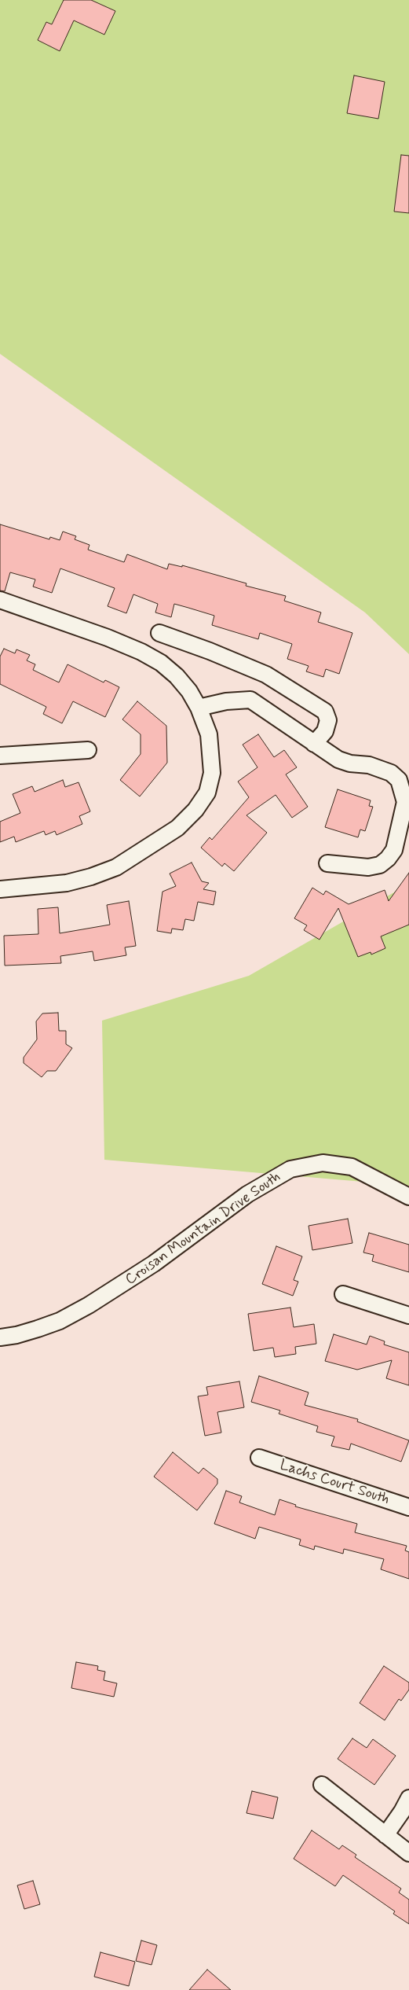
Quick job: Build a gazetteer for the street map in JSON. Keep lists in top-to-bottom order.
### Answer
{
  "streets": {
    "street": ["Croisan Mountain Drive South", "Lachs Court South"]
  }
}
